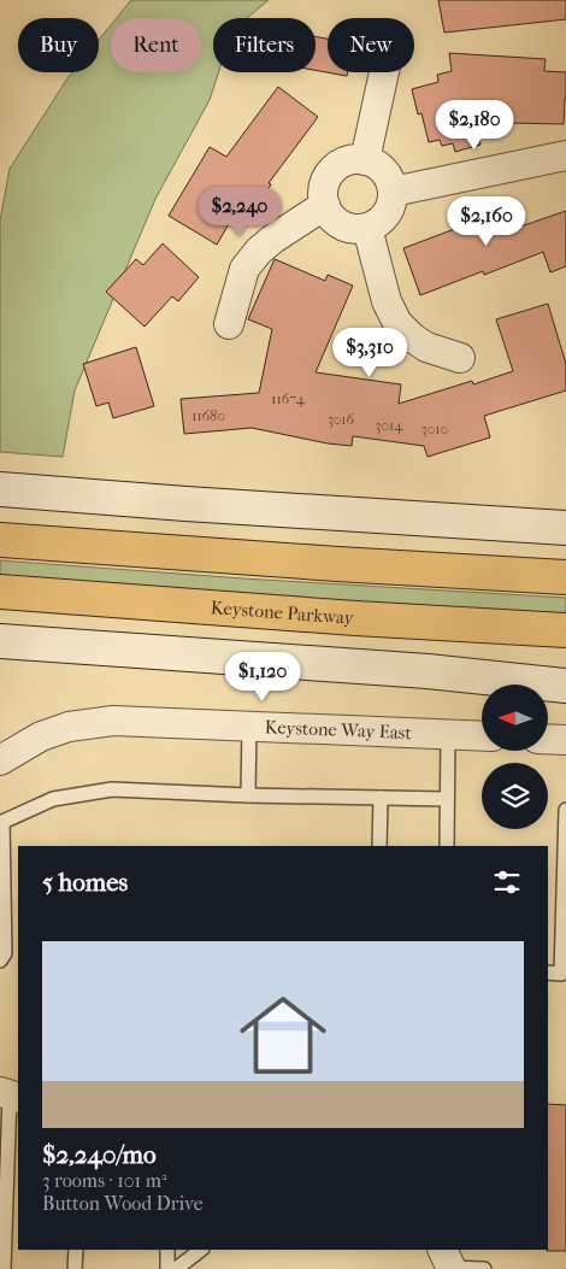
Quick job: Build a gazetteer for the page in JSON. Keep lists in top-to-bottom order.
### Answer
{
  "streets": {
    "highway": ["Keystone Parkway"],
    "street": ["Keystone Way East"]
  },
  "house_numbers": [
    "11674",
    "11680",
    "3016",
    "3014",
    "3010"
  ],
  "north": "left",
  "page": {
    "chip": [
      "Buy",
      "Rent",
      "Filters",
      "New"
    ],
    "price": [
      "$2,180",
      "$2,240",
      "$2,160",
      "$3,310",
      "$1,120"
    ],
    "heading": "5 homes",
    "list": [
      {
        "name": "$2,240/mo",
        "note": "3 rooms · 101 m² · Button Wood Drive"
      }
    ]
  }
}
